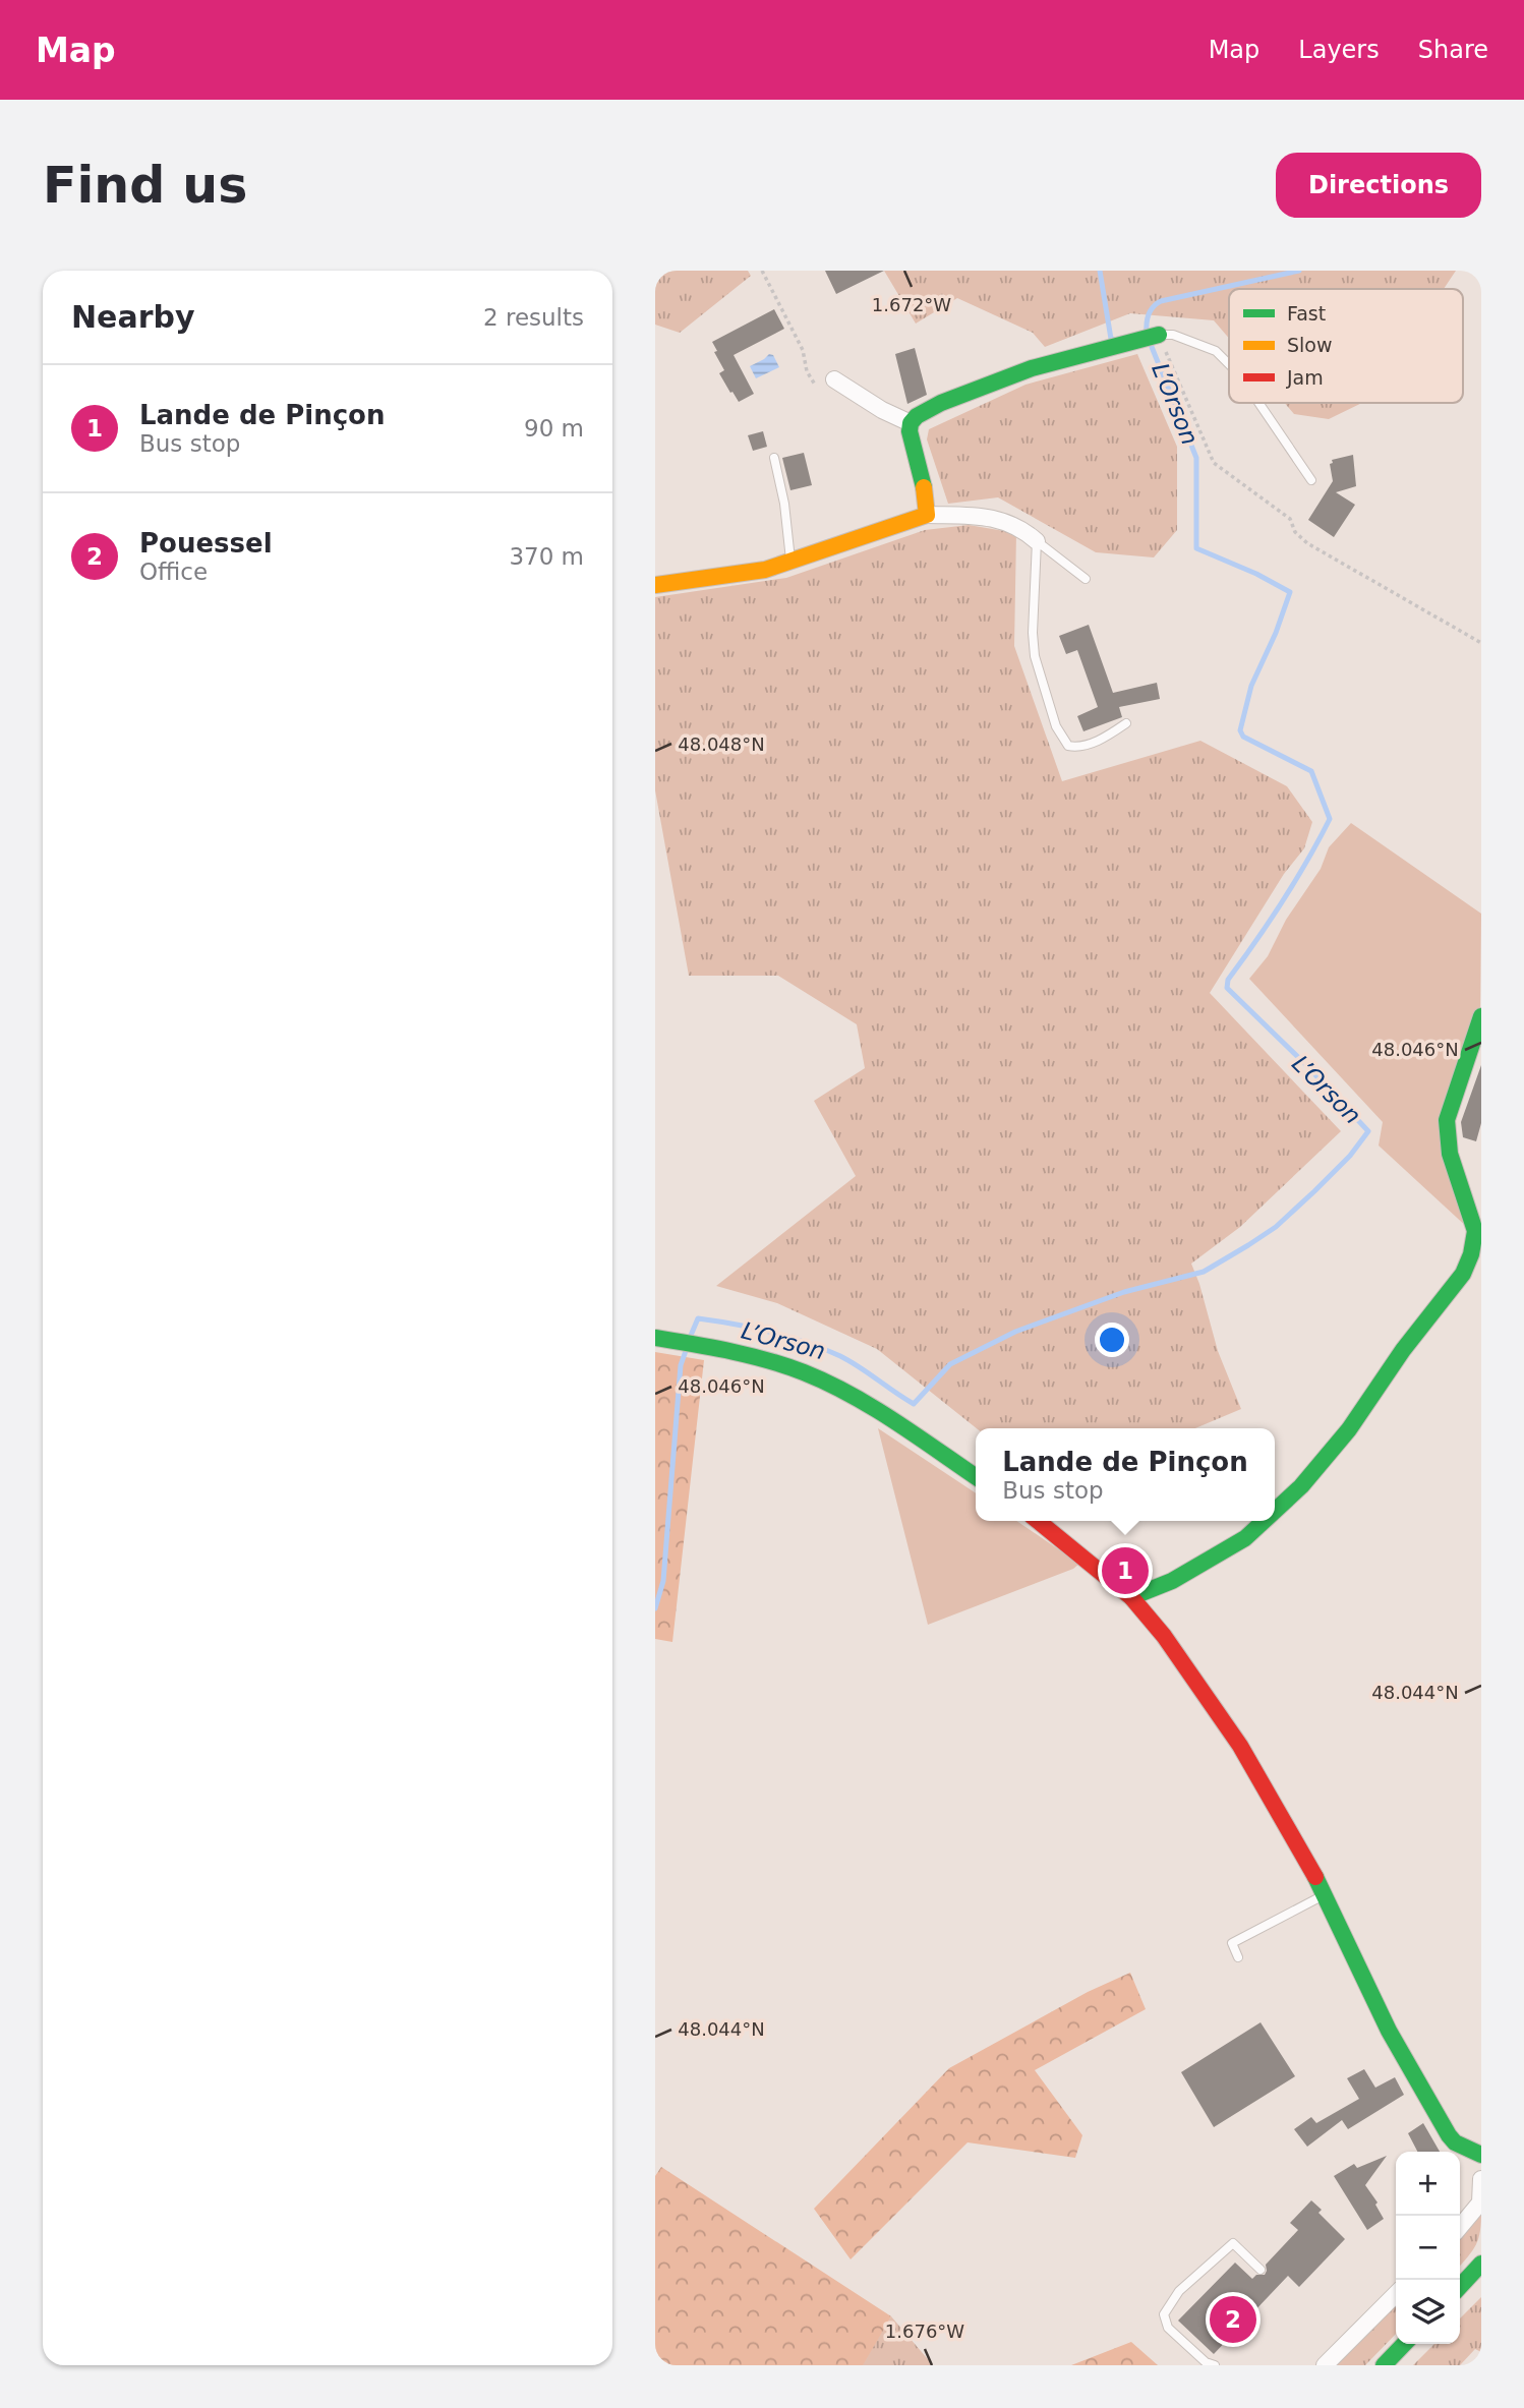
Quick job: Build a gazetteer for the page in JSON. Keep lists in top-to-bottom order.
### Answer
{
  "water": ["L’Orson"],
  "legend": ["Fast", "Slow", "Jam"],
  "page": {
    "header": "Map",
    "nav": ["Map", "Layers", "Share"],
    "buttons": "Directions",
    "title": "Find us",
    "heading": ["Nearby", "2 results"],
    "list": [
      {
        "mark": "1",
        "name": "Lande de Pinçon",
        "note": "Bus stop",
        "value": "90 m"
      },
      {
        "mark": "2",
        "name": "Pouessel",
        "note": "Office",
        "value": "370 m"
      }
    ],
    "popup": ["Lande de Pinçon", "Bus stop"],
    "pins": ["1", "2"],
    "map_buttons": ["+", "−"]
  },
  "coordinates": [
    "1.672°W",
    "48.048°N",
    "48.046°N",
    "48.044°N",
    "1.676°W"
  ]
}
